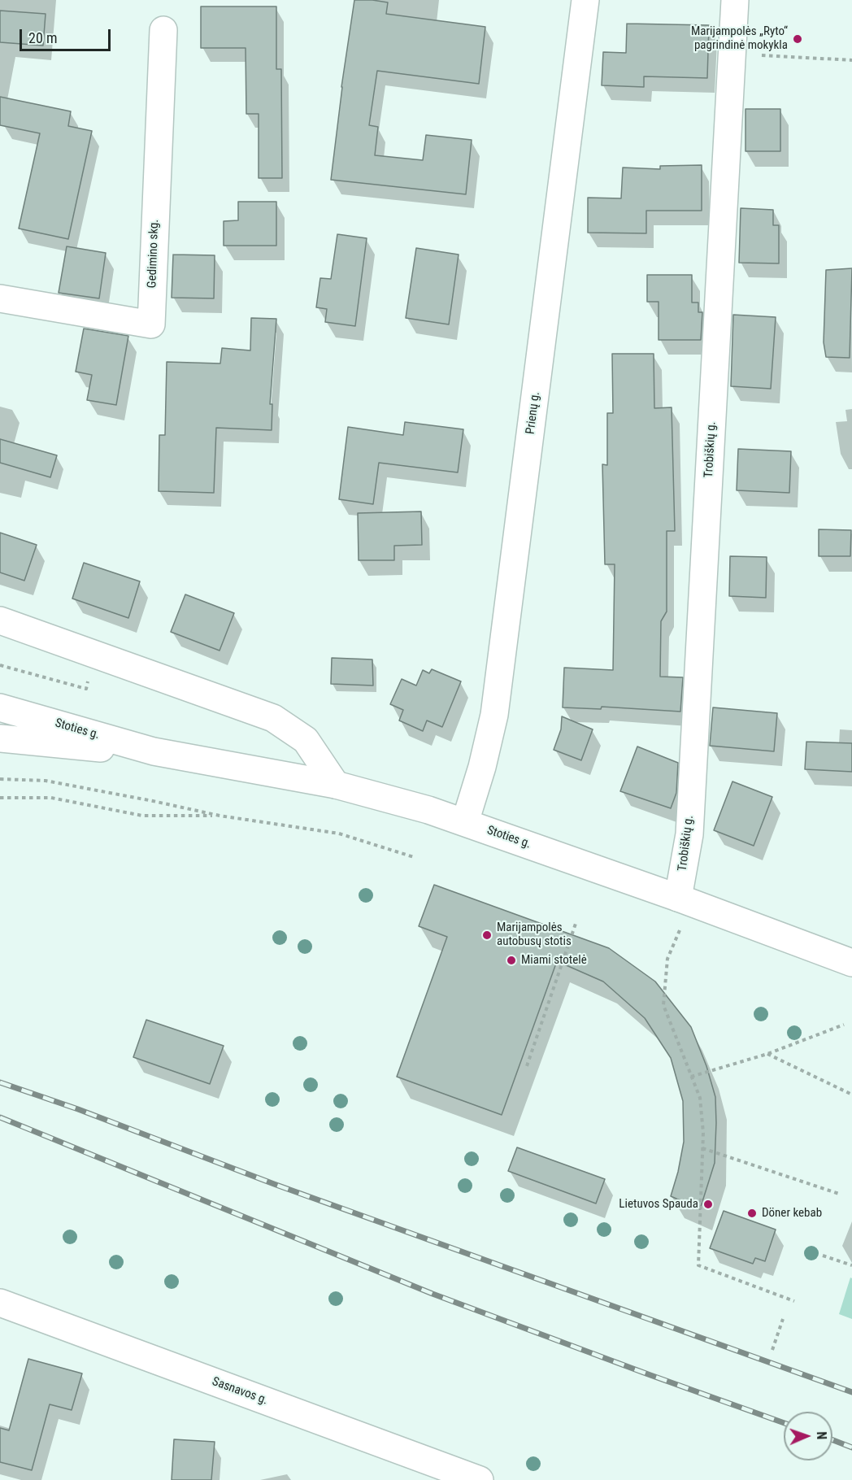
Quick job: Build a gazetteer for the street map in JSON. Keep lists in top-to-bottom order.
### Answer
{
  "streets": {
    "street": [
      "Gedimino skg.",
      "Prienų g.",
      "Trobiškių g.",
      "Stoties g.",
      "Sasnavos g."
    ]
  },
  "crossings": [
    ["Prienų g.", "Stoties g."],
    ["Trobiškių g.", "Stoties g."]
  ],
  "places": [
    "Marijampolės „Ryto“ pagrindinė mokykla",
    "Marijampolės autobusų stotis",
    "Miami stotelė",
    "Lietuvos Spauda",
    "Döner kebab"
  ],
  "scale_bar": "20 m",
  "north": "right"
}
